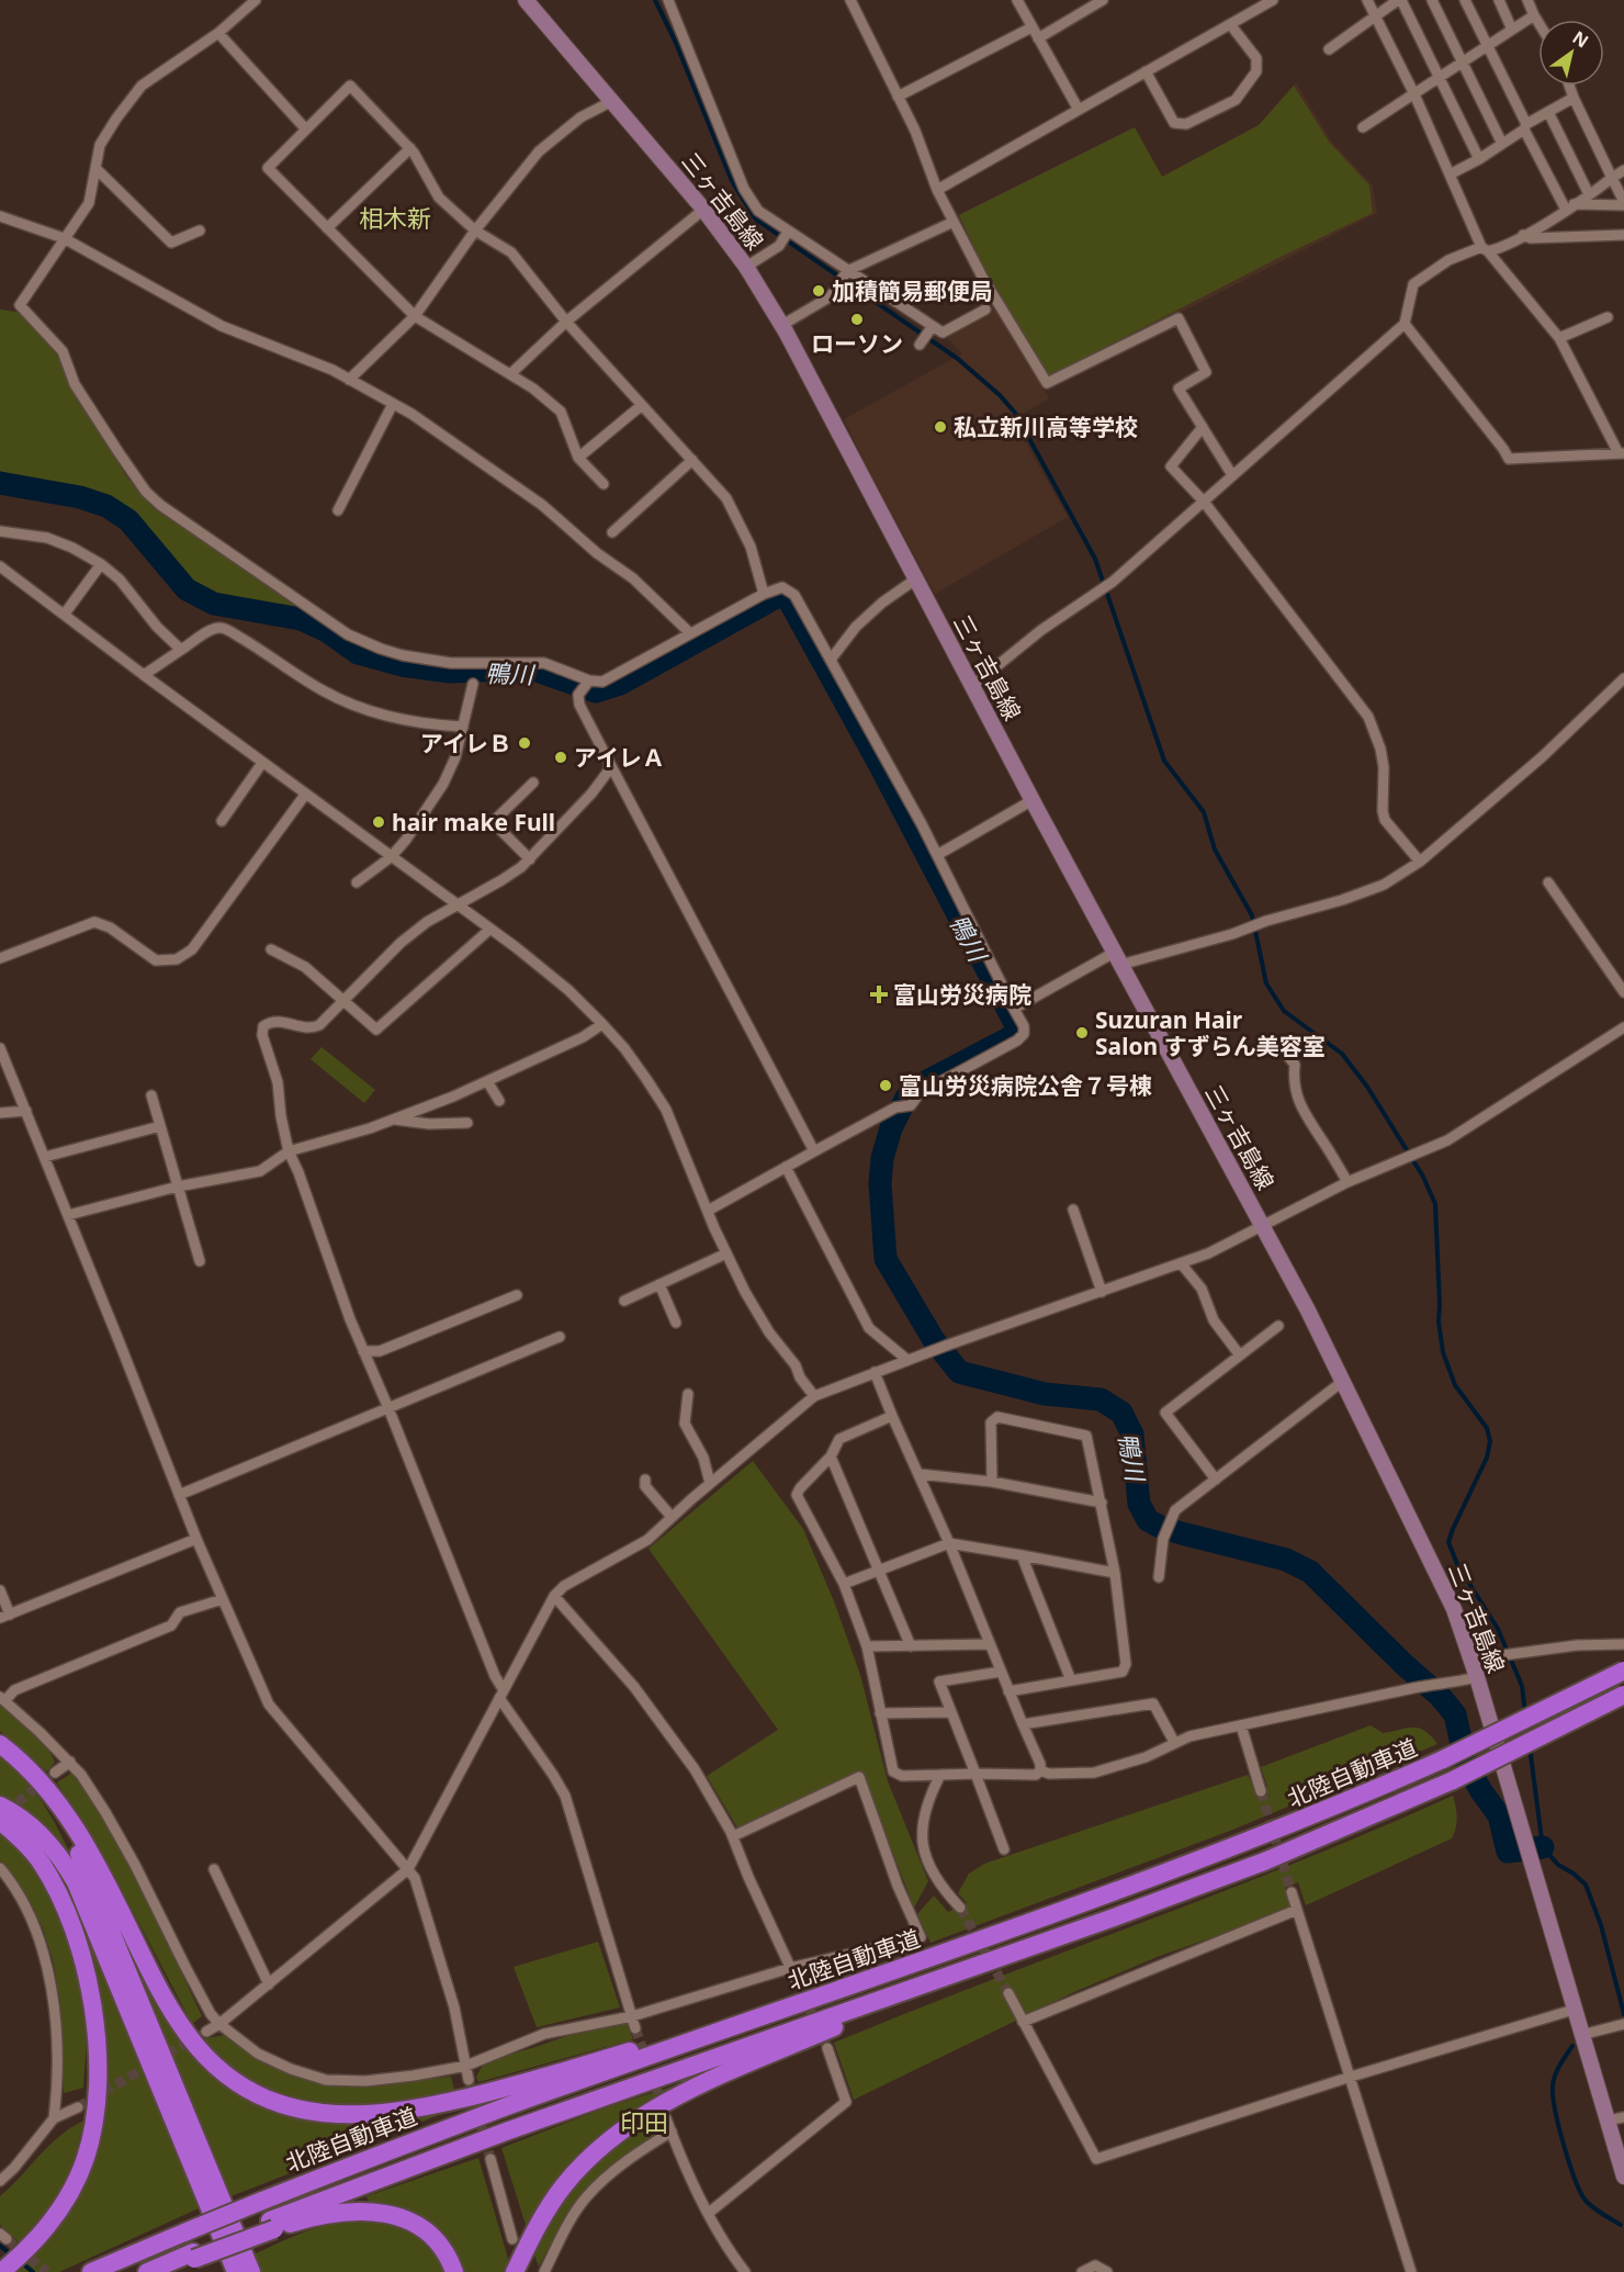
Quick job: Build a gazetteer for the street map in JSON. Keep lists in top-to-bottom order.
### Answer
{
  "streets": {
    "highway": ["北陸自動車道"],
    "main road": ["三ヶ吉島線"]
  },
  "districts": ["相木新", "印田"],
  "water": ["鴨川"],
  "places": {
    "other": [
      "加積簡易郵便局",
      "ローソン",
      "私立新川高等学校",
      "アイレＢ",
      "アイレＡ",
      "hair make Full",
      "Suzuran Hair Salon すずらん美容室",
      "富山労災病院公舎７号棟"
    ],
    "health": ["富山労災病院"]
  },
  "north": "top right"
}
